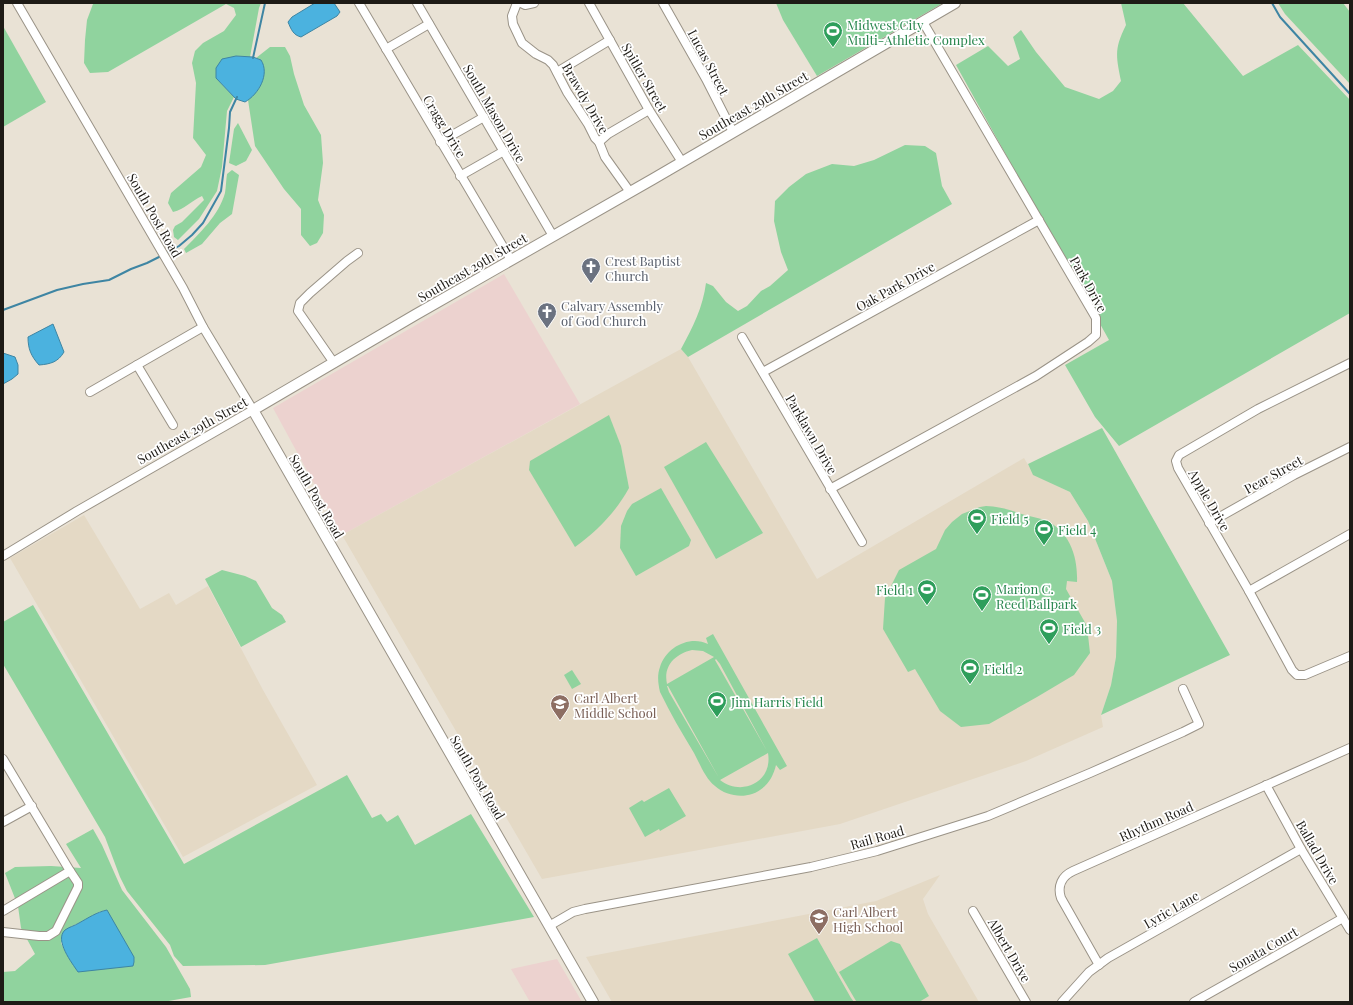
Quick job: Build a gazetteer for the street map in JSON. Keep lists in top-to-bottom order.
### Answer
{
  "streets": {
    "main road": ["Southeast 29th Street", "South Post Road"],
    "street": [
      "Lucas Street",
      "Spitler Street",
      "Brawdy Drive",
      "South Mason Drive",
      "Cragg Drive",
      "Park Drive",
      "Oak Park Drive",
      "Parklawn Drive",
      "Pear Street",
      "Apple Drive",
      "Rhythm Road",
      "Rail Road",
      "Ballad Drive",
      "Lyric Lane",
      "Sonata Court",
      "Albert Drive"
    ]
  },
  "crossings": [
    ["Lucas Street", "Southeast 29th Street"],
    ["Spitler Street", "Southeast 29th Street"],
    ["Brawdy Drive", "Southeast 29th Street"],
    ["Southeast 29th Street", "South Mason Drive"],
    ["Southeast 29th Street", "Cragg Drive"],
    ["Southeast 29th Street", "South Post Road"],
    ["Southeast 29th Street", "Park Drive"],
    ["South Post Road", "Rail Road"],
    ["Park Drive", "Oak Park Drive"],
    ["Park Drive", "Parklawn Drive"],
    ["Oak Park Drive", "Parklawn Drive"],
    ["Pear Street", "Apple Drive"],
    ["Rhythm Road", "Ballad Drive"],
    ["Rhythm Road", "Lyric Lane"],
    ["Ballad Drive", "Lyric Lane"],
    ["Ballad Drive", "Sonata Court"]
  ],
  "places": {
    "sports": [
      "Midwest City Multi-Athletic Complex",
      "Field 5",
      "Field 4",
      "Field 1",
      "Marion C. Reed Ballpark",
      "Field 3",
      "Field 2",
      "Jim Harris Field"
    ],
    "church": ["Crest Baptist Church", "Calvary Assembly of God Church"],
    "school or university": ["Carl Albert Middle School", "Carl Albert High School"]
  }
}
